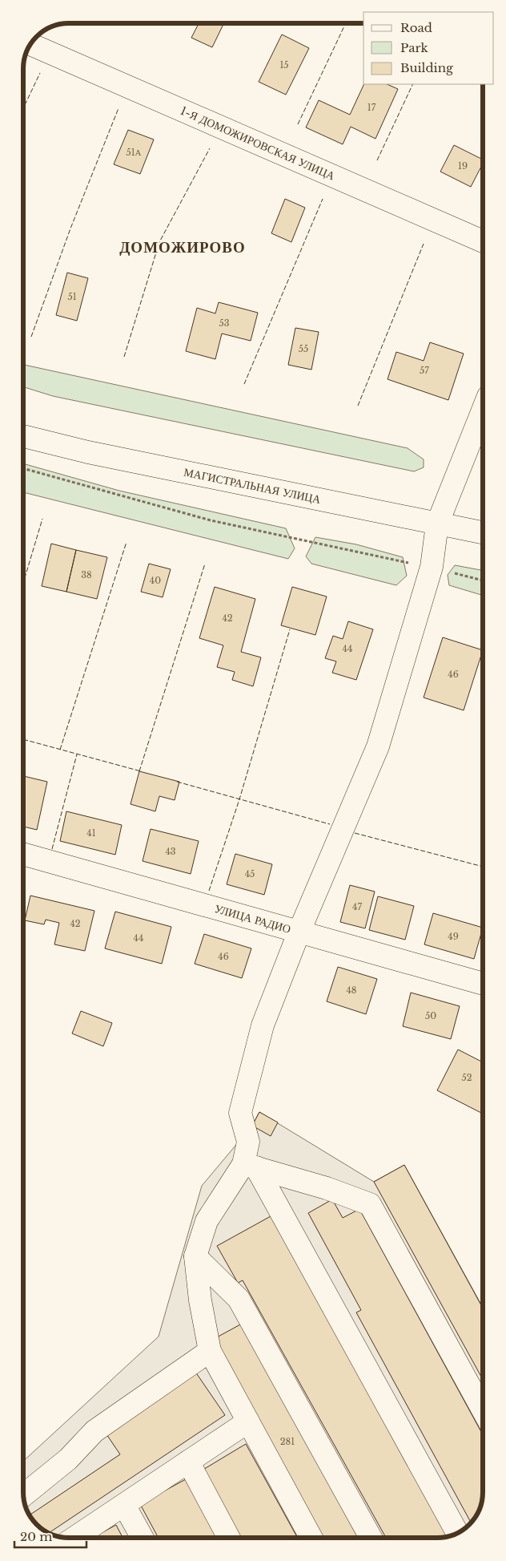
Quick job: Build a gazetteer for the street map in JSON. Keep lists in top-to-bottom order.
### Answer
{
  "streets": {
    "street": ["1-Я ДОМОЖИРОВСКАЯ УЛИЦА", "МАГИСТРАЛЬНАЯ УЛИЦА", "УЛИЦА РАДИО"]
  },
  "districts": ["ДОМОЖИРОВО"],
  "house_numbers": [
    "15",
    "17",
    "51А",
    "19",
    "51",
    "53",
    "55",
    "57",
    "38",
    "40",
    "42",
    "44",
    "46",
    "41",
    "43",
    "45",
    "47",
    "42",
    "49",
    "44",
    "46",
    "48",
    "50",
    "52",
    "281"
  ],
  "legend": ["Road", "Park", "Building"],
  "scale_bar": "20 m"
}
